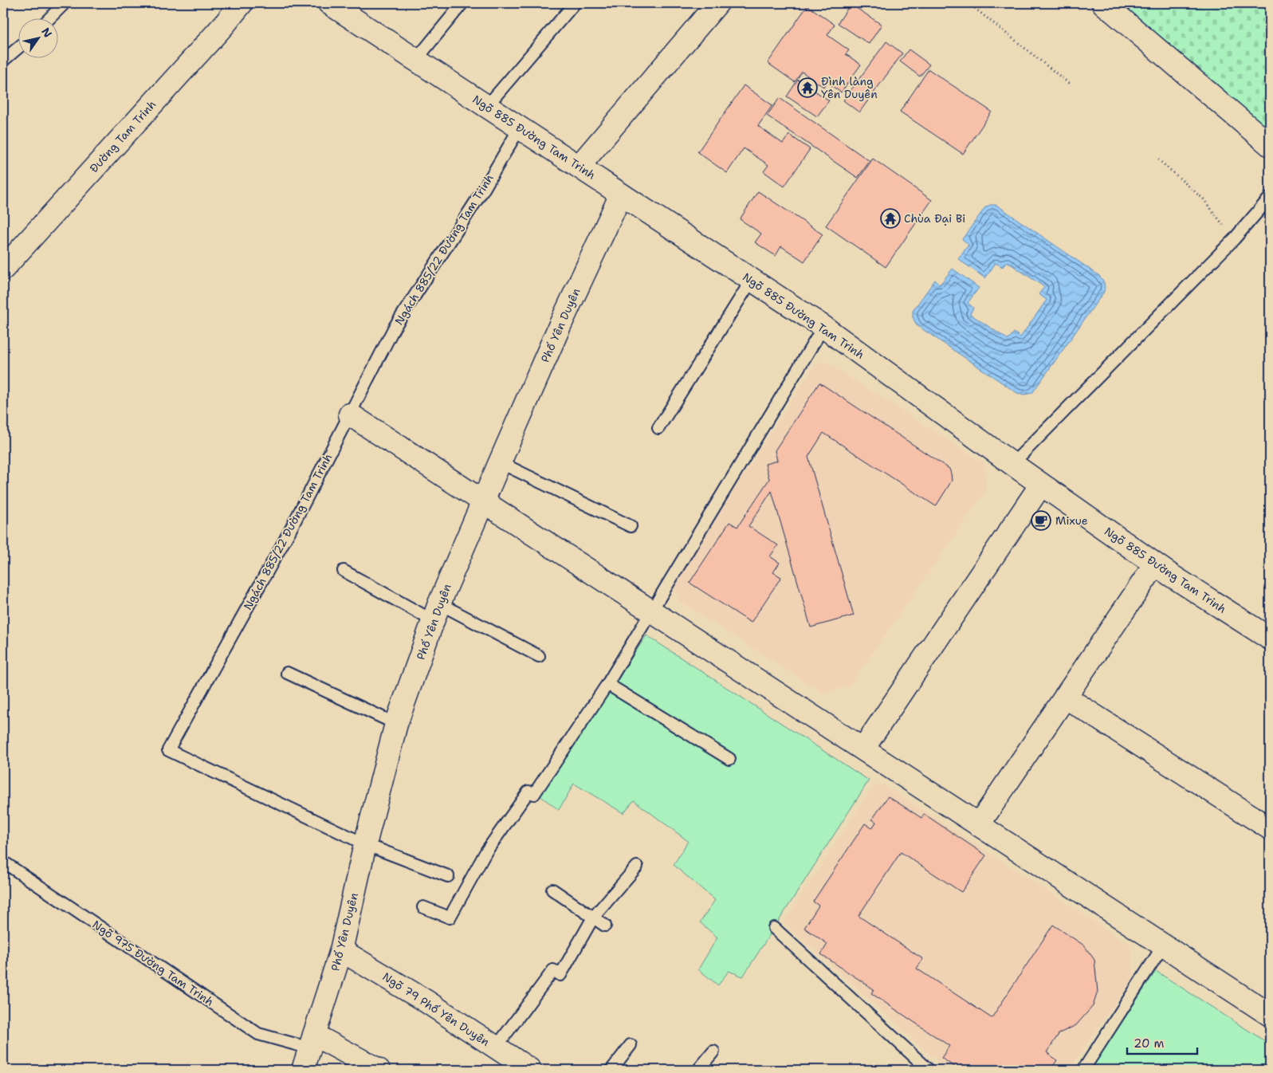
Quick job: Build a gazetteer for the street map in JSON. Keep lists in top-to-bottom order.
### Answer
{
  "streets": {
    "street": [
      "Đường Tam Trinh",
      "Ngõ 885 Đường Tam Trinh",
      "Phố Yên Duyên",
      "Ngõ 79 Phố Yên Duyên"
    ],
    "lane": ["Ngách 885/22 Đường Tam Trinh", "Ngõ 975 Đường Tam Trinh"]
  },
  "crossings": [
    ["Ngõ 885 Đường Tam Trinh", "Ngách 885/22 Đường Tam Trinh"],
    ["Ngõ 885 Đường Tam Trinh", "Phố Yên Duyên"],
    ["Ngách 885/22 Đường Tam Trinh", "Phố Yên Duyên"],
    ["Phố Yên Duyên", "Ngõ 975 Đường Tam Trinh"],
    ["Phố Yên Duyên", "Ngõ 79 Phố Yên Duyên"]
  ],
  "places": {
    "temple": ["Đình làng Yên Duyên", "Chùa Đại Bi"],
    "cafe": ["Mixue"]
  },
  "scale_bar": "20 m",
  "north": "top right"
}
